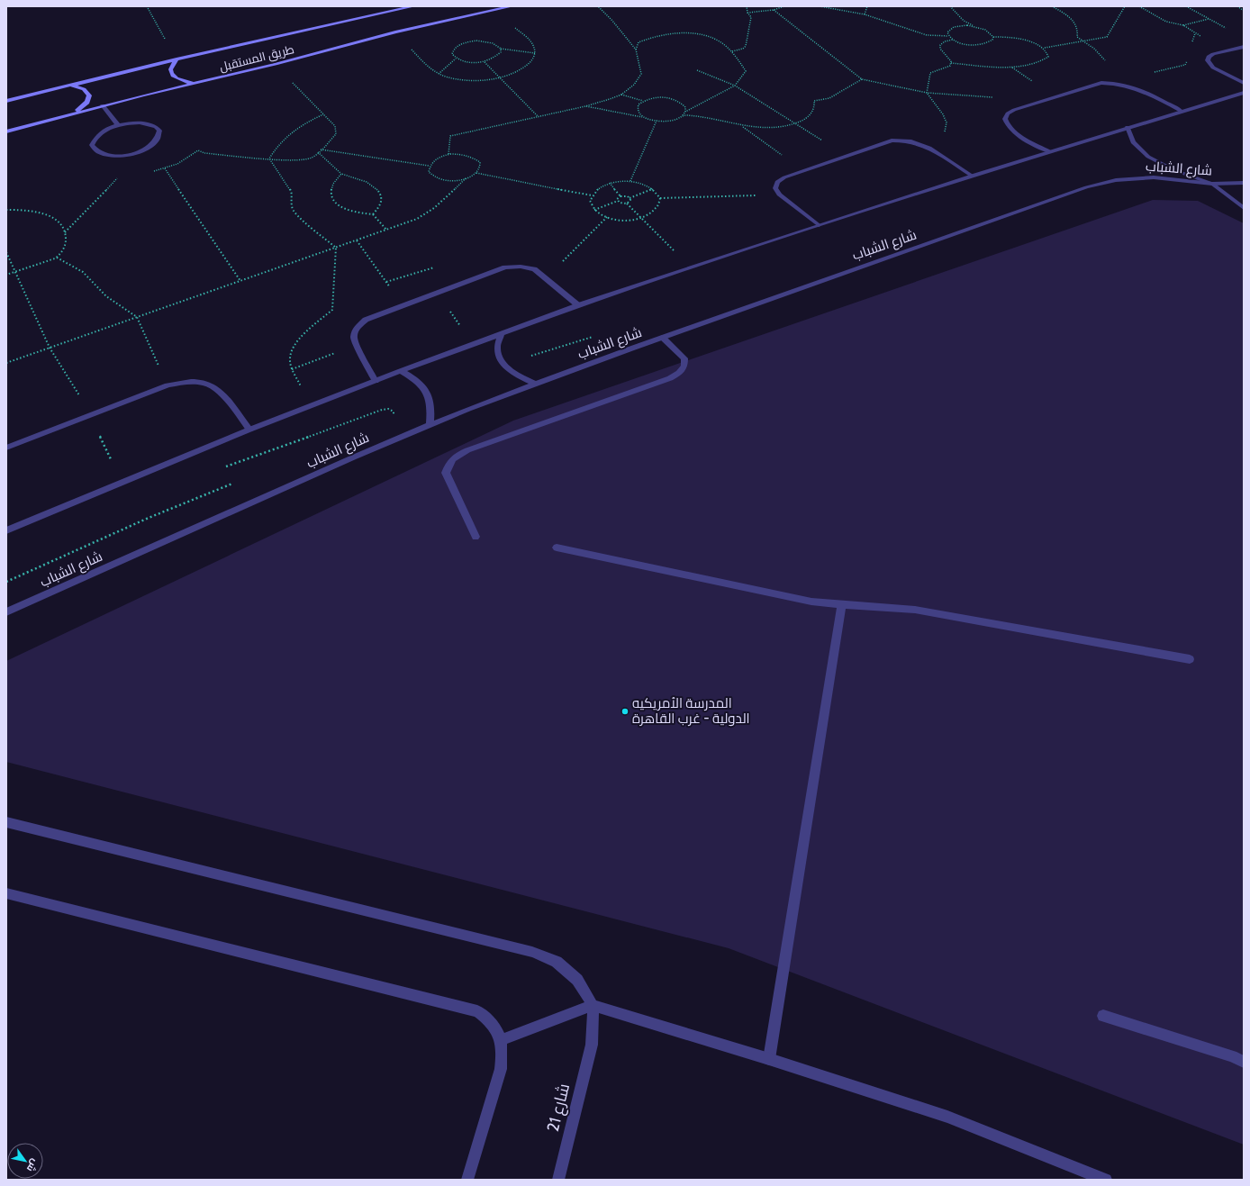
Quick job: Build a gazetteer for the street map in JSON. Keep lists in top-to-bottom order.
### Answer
{
  "streets": {
    "main road": ["طريق المستقبل"],
    "street": ["شارع الشباب", "شارع 21"]
  },
  "places": ["المدرسة الأمريكيه الدولية - غرب القاهرة"],
  "north": "bottom right"
}
